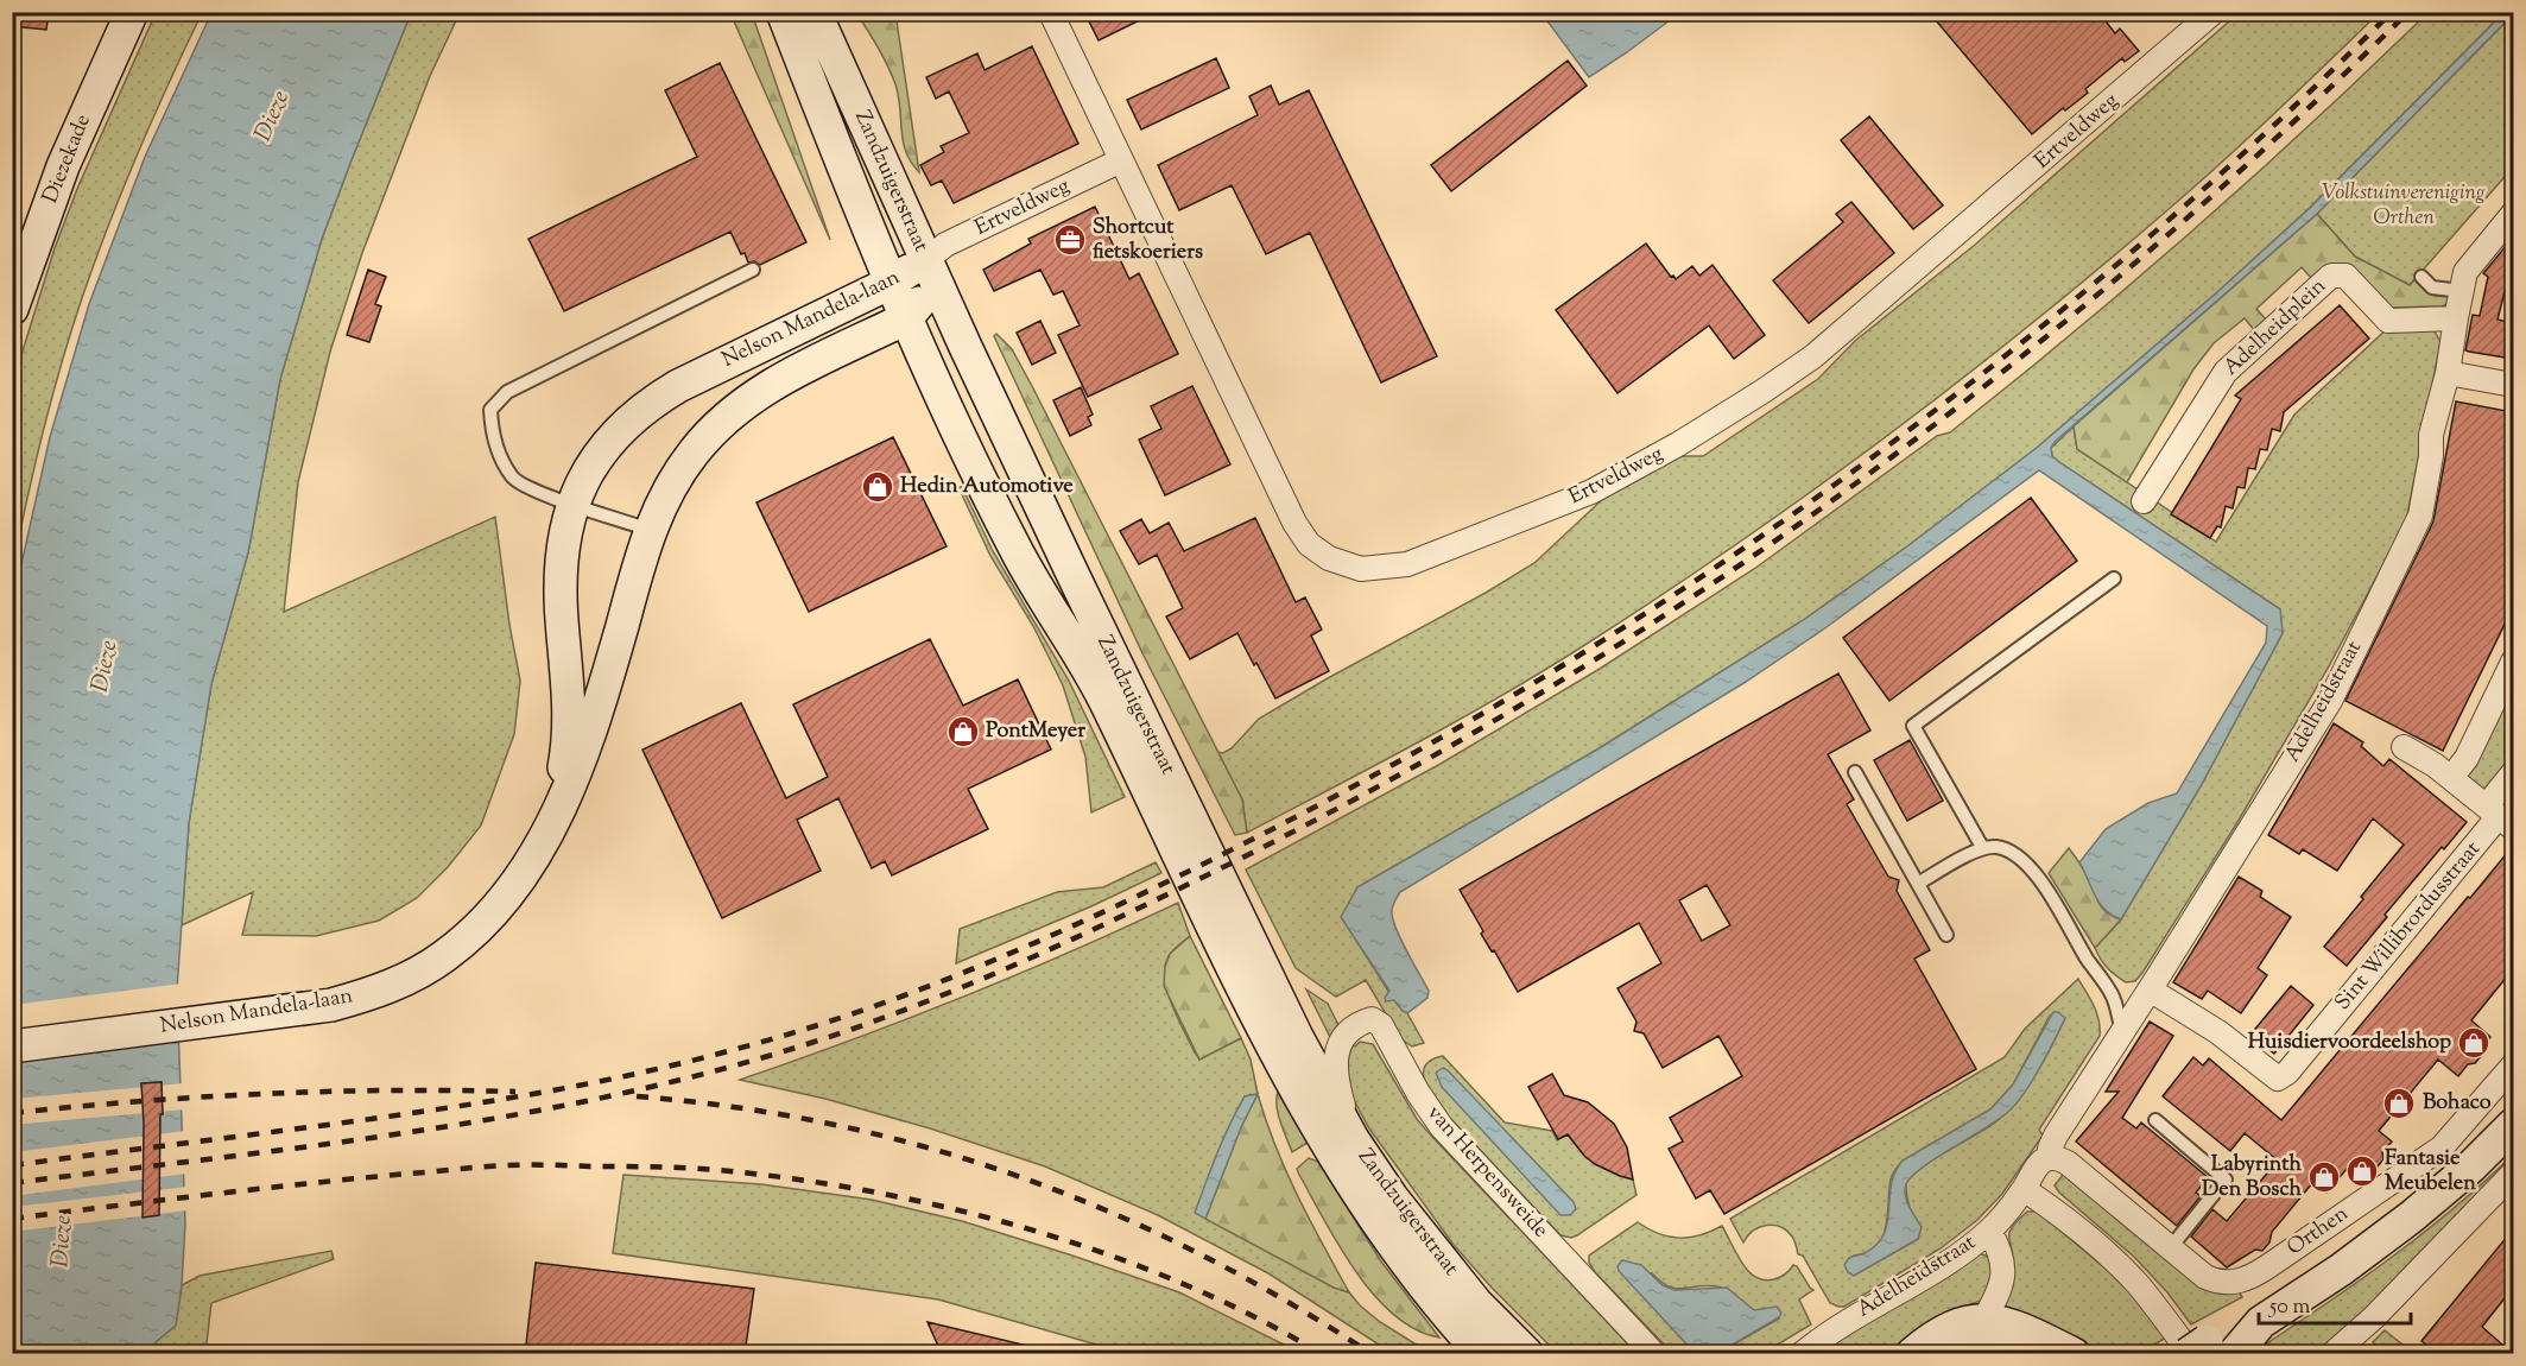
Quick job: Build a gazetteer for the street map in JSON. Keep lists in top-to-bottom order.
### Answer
{
  "streets": {
    "main road": [
      "Diezekade",
      "Zandzuigerstraat",
      "Nelson Mandela-laan",
      "Orthen"
    ],
    "street": [
      "Ertveldweg",
      "Adelheidplein",
      "Adelheidstraat",
      "Sint Willibrordusstraat",
      "van Herpensweide"
    ]
  },
  "crossings": [
    ["Ertveldweg", "Zandzuigerstraat"],
    ["Ertveldweg", "Nelson Mandela-laan"],
    ["Zandzuigerstraat", "Nelson Mandela-laan"],
    ["Zandzuigerstraat", "van Herpensweide"],
    ["Adelheidplein", "Adelheidstraat"],
    ["Adelheidstraat", "Sint Willibrordusstraat"],
    ["Adelheidstraat", "Orthen"]
  ],
  "water": ["Dieze"],
  "parks": ["Volkstuinvereniging Orthen"],
  "places": {
    "office": ["Shortcut fietskoeriers"],
    "shop": [
      "Hedin Automotive",
      "PontMeyer",
      "Huisdiervoordeelshop",
      "Bohaco",
      "Fantasie Meubelen",
      "Labyrinth Den Bosch"
    ]
  },
  "scale_bar": "50 m"
}
